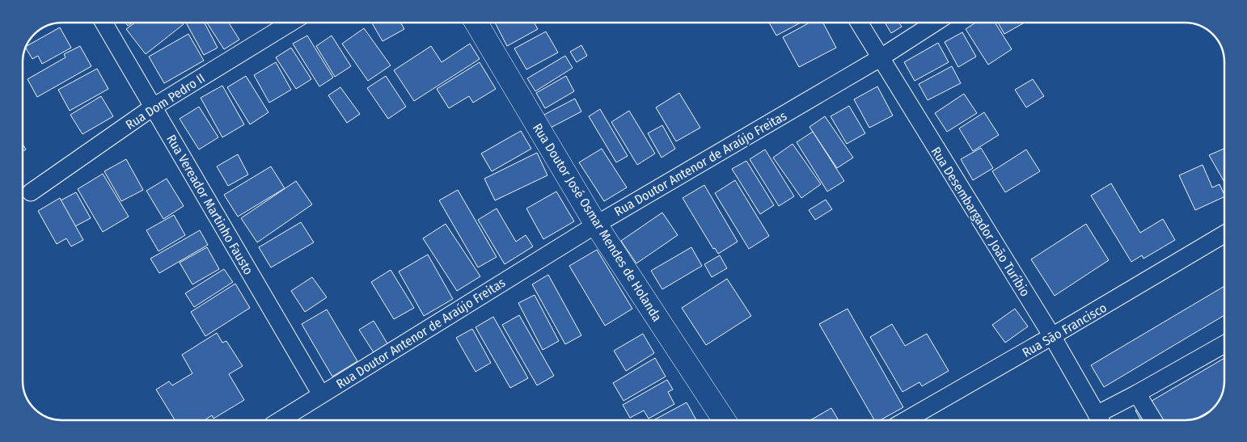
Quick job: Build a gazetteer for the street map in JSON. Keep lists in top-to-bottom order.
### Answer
{
  "streets": {
    "street": [
      "Rua Dom Pedro II",
      "Rua Doutor Antenor de Araújo Freitas",
      "Rua Vereador Martinho Fausto",
      "Rua Desembargador João Turíbio",
      "Rua Doutor José Osmar Mendes de Holanda",
      "Rua São Francisco"
    ]
  },
  "crossings": [
    ["Rua Dom Pedro II", "Rua Vereador Martinho Fausto"],
    ["Rua Doutor Antenor de Araújo Freitas", "Rua Vereador Martinho Fausto"],
    ["Rua Doutor Antenor de Araújo Freitas", "Rua Desembargador João Turíbio"],
    ["Rua Doutor Antenor de Araújo Freitas", "Rua Doutor José Osmar Mendes de Holanda"],
    ["Rua Desembargador João Turíbio", "Rua São Francisco"]
  ]
}
